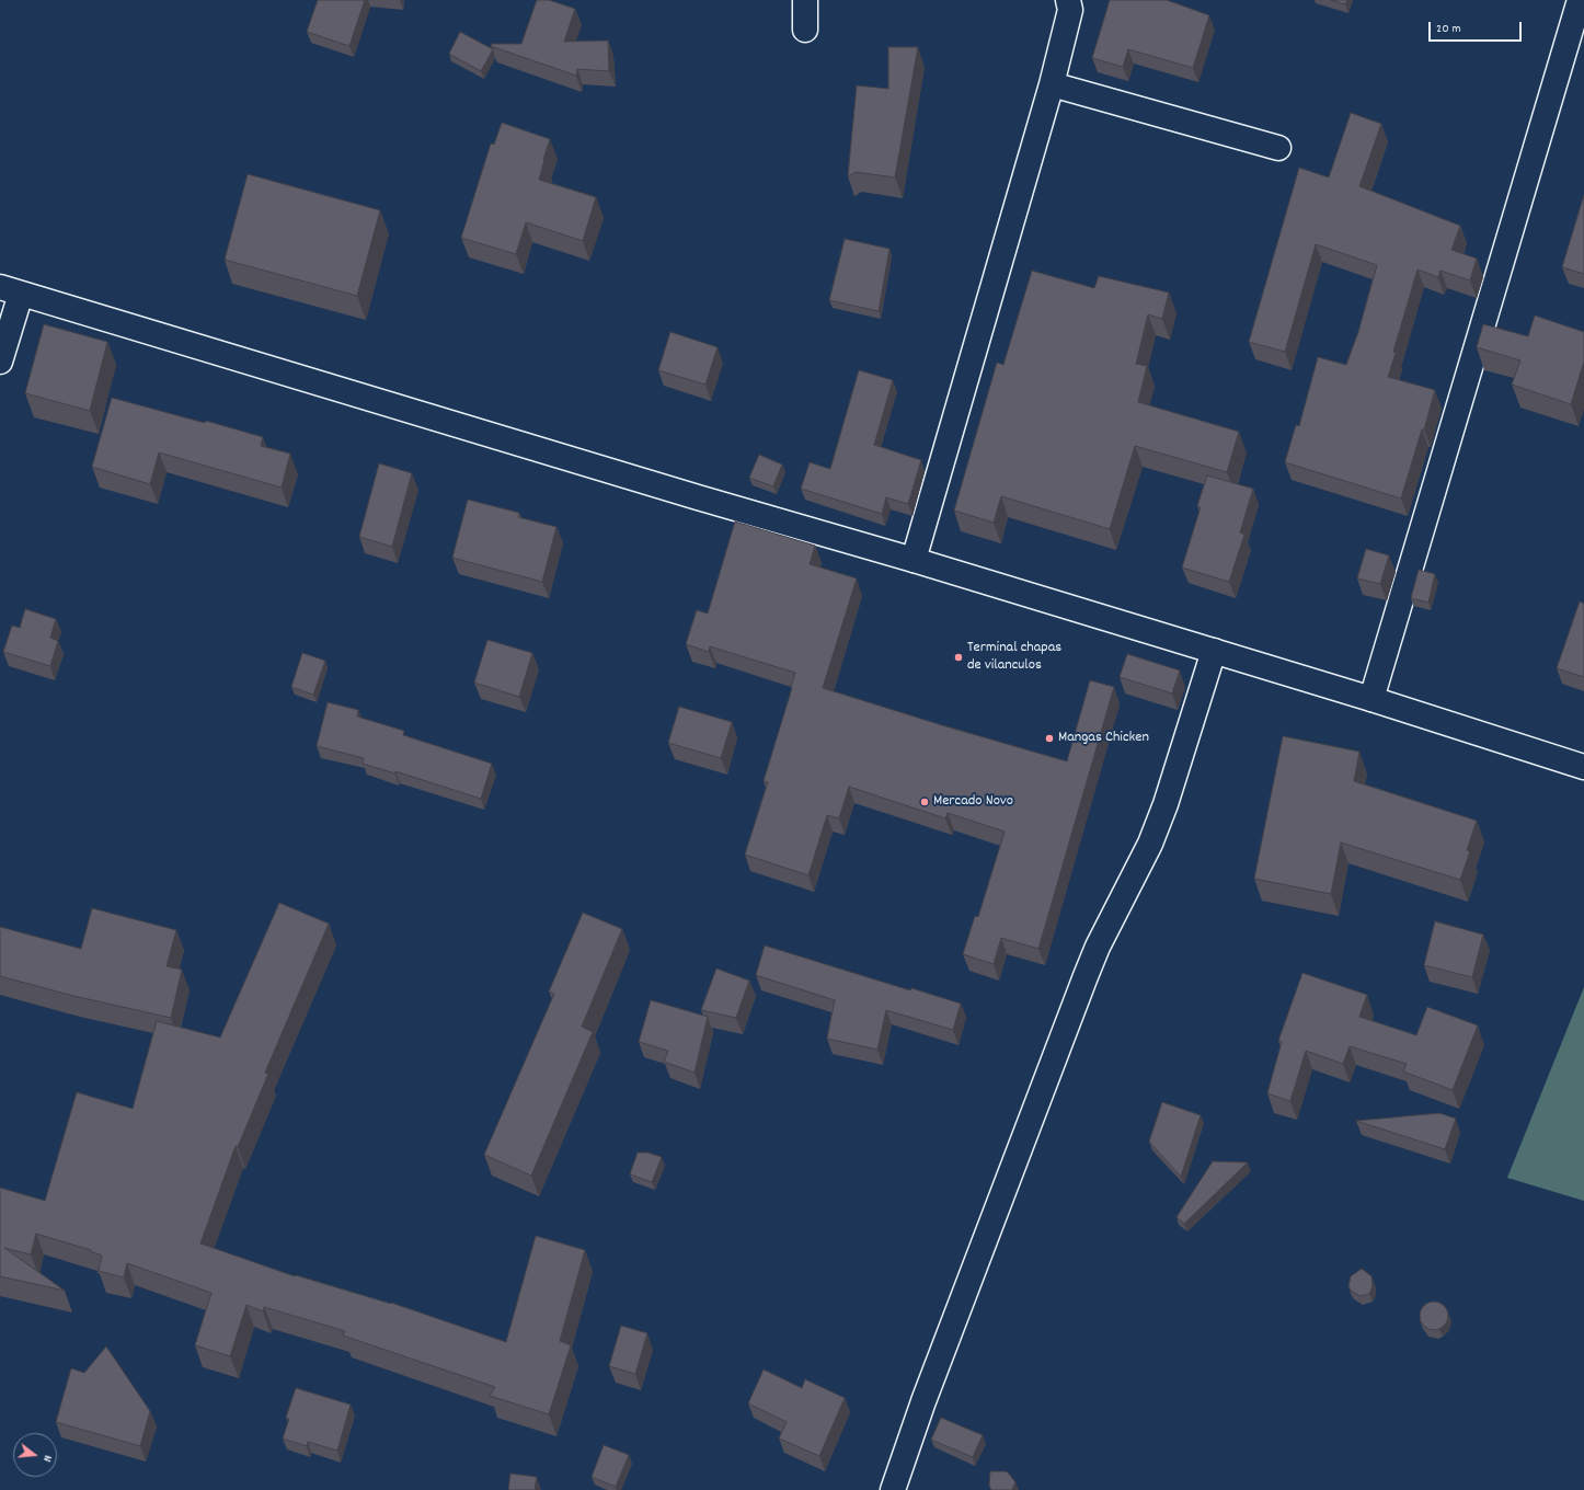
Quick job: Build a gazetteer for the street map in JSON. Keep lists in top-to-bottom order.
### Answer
{
  "places": ["Terminal chapas de vilanculos", "Mangas Chicken", "Mercado Novo"],
  "scale_bar": "20 m",
  "north": "right"
}
